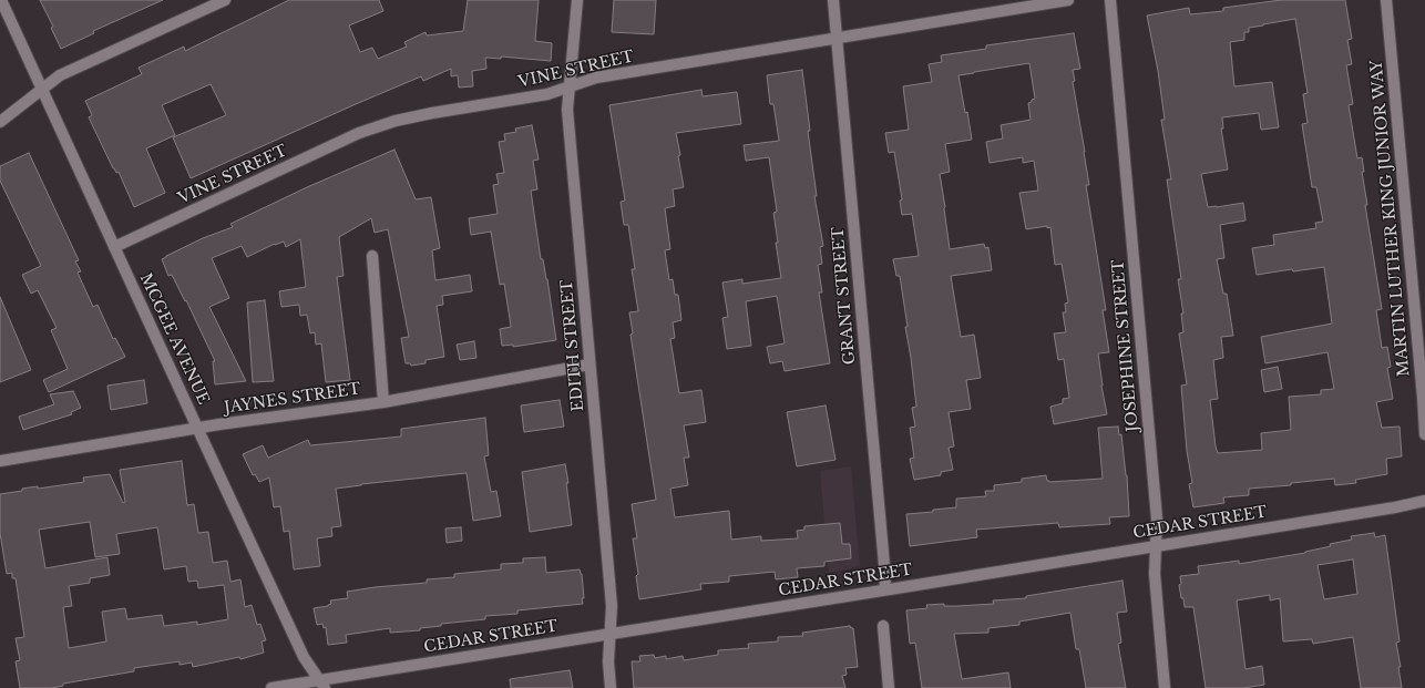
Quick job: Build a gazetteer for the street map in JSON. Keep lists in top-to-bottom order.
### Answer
{
  "streets": {
    "street": [
      "VINE STREET",
      "MARTIN LUTHER KING JUNIOR WAY",
      "GRANT STREET",
      "MCGEE AVENUE",
      "EDITH STREET",
      "JOSEPHINE STREET",
      "JAYNES STREET",
      "CEDAR STREET"
    ]
  },
  "crossings": [
    ["VINE STREET", "GRANT STREET"],
    ["VINE STREET", "MCGEE AVENUE"],
    ["VINE STREET", "EDITH STREET"],
    ["GRANT STREET", "CEDAR STREET"],
    ["MCGEE AVENUE", "JAYNES STREET"],
    ["MCGEE AVENUE", "CEDAR STREET"],
    ["EDITH STREET", "JAYNES STREET"],
    ["EDITH STREET", "CEDAR STREET"],
    ["JOSEPHINE STREET", "CEDAR STREET"]
  ]
}
